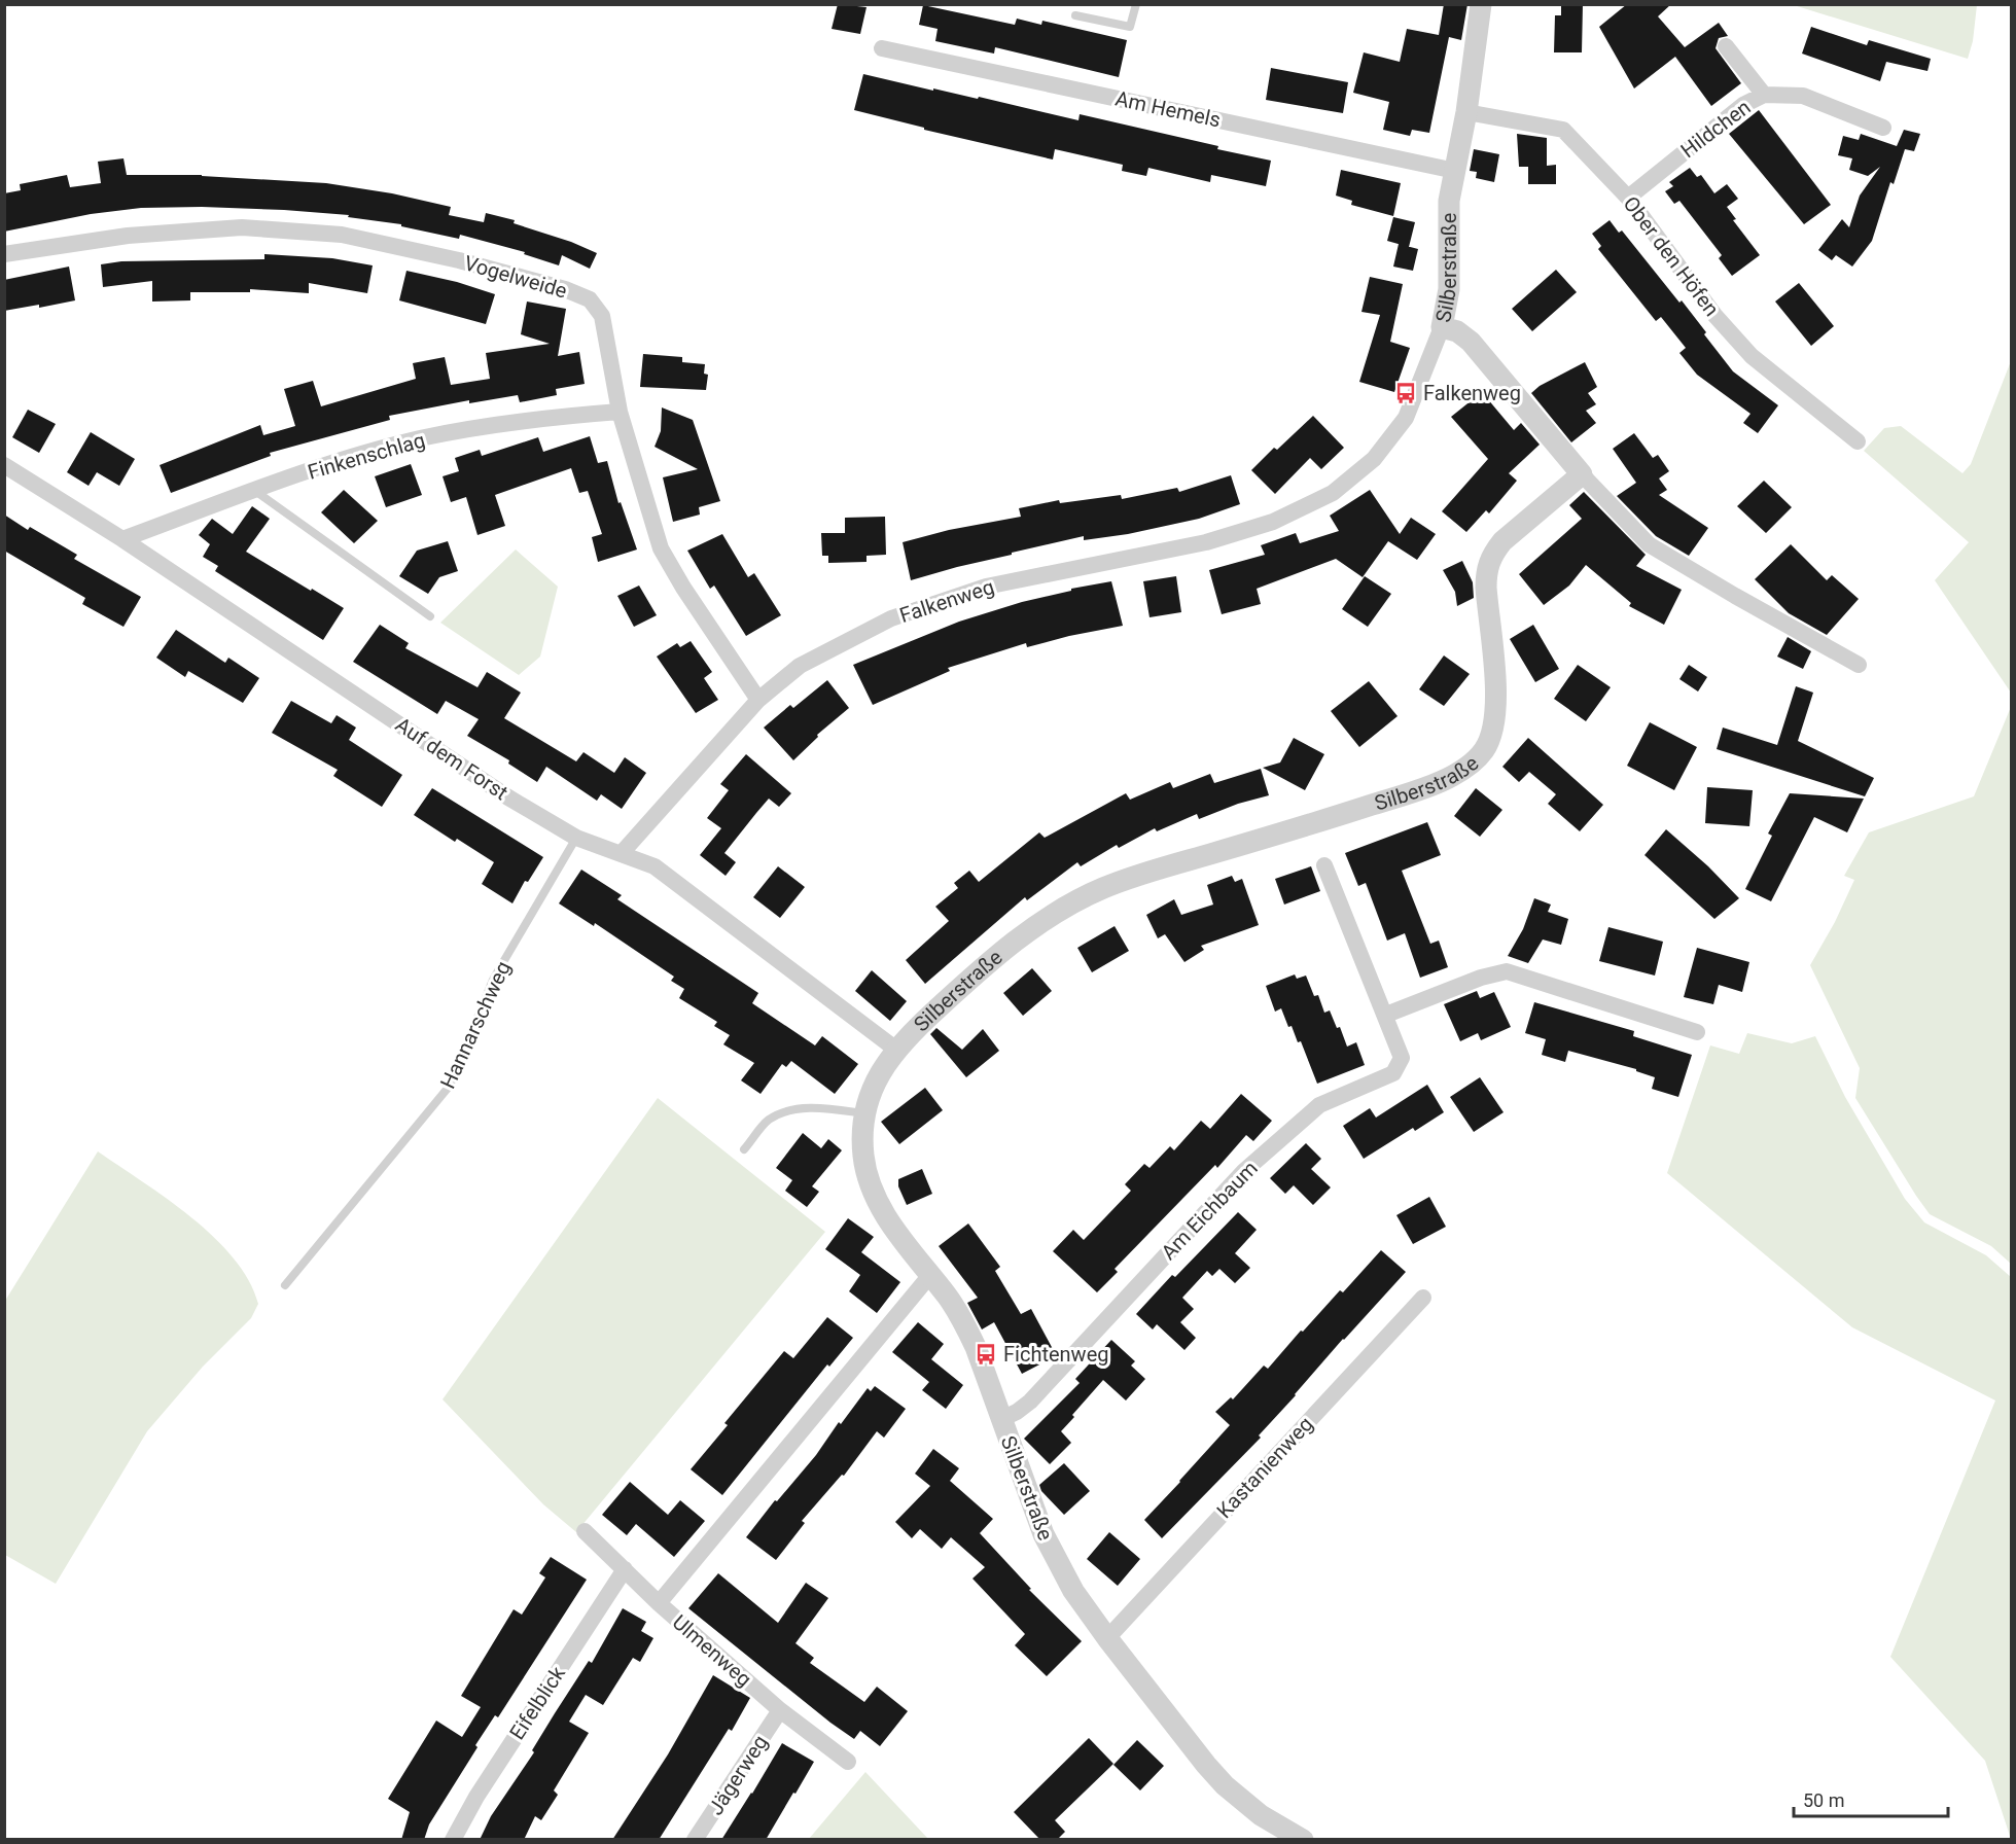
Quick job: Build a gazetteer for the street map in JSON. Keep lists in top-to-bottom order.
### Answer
{
  "streets": {
    "street": [
      "Am Hemels",
      "Hildchen",
      "Ober den Höfen",
      "Silberstraße",
      "Vogelweide",
      "Finkenschlag",
      "Falkenweg",
      "Auf dem Forst",
      "Am Eichbaum",
      "Kastanienweg",
      "Ulmenweg",
      "Eifelblick",
      "Jägerweg"
    ],
    "lane": ["Hannarschweg"]
  },
  "crossings": [
    ["Am Hemels", "Silberstraße"],
    ["Hildchen", "Ober den Höfen"],
    ["Ober den Höfen", "Silberstraße"],
    ["Silberstraße", "Falkenweg"],
    ["Silberstraße", "Auf dem Forst"],
    ["Silberstraße", "Am Eichbaum"],
    ["Silberstraße", "Kastanienweg"],
    ["Vogelweide", "Finkenschlag"],
    ["Vogelweide", "Falkenweg"],
    ["Finkenschlag", "Auf dem Forst"],
    ["Falkenweg", "Auf dem Forst"],
    ["Auf dem Forst", "Hannarschweg"],
    ["Ulmenweg", "Eifelblick"],
    ["Ulmenweg", "Jägerweg"]
  ],
  "places": {
    "bus stop": ["Falkenweg", "Fichtenweg"]
  },
  "scale_bar": "50 m"
}
